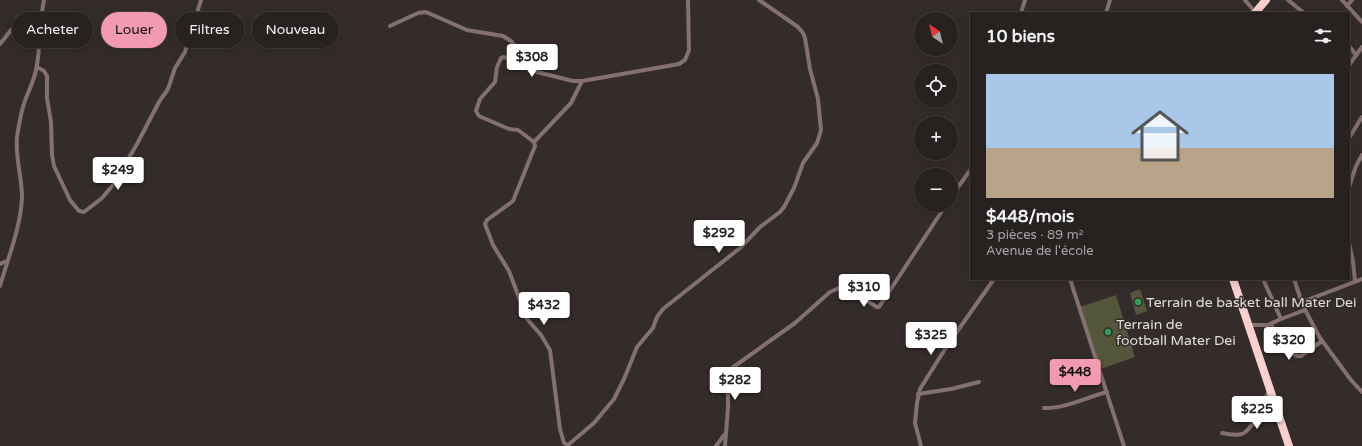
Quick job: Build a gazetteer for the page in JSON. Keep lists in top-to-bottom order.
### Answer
{
  "places": ["Terrain de basket ball Mater Dei", "Terrain de football Mater Dei"],
  "north": "top left",
  "page": {
    "map_buttons": ["+", "−"],
    "chip": [
      "Acheter",
      "Louer",
      "Filtres",
      "Nouveau"
    ],
    "heading": "10 biens",
    "price": [
      "$308",
      "$249",
      "$292",
      "$310",
      "$432",
      "$325",
      "$320",
      "$448",
      "$282",
      "$225"
    ],
    "list": [
      {
        "name": "$448/mois",
        "note": "3 pièces · 89 m² · Avenue de l'école"
      }
    ]
  }
}
